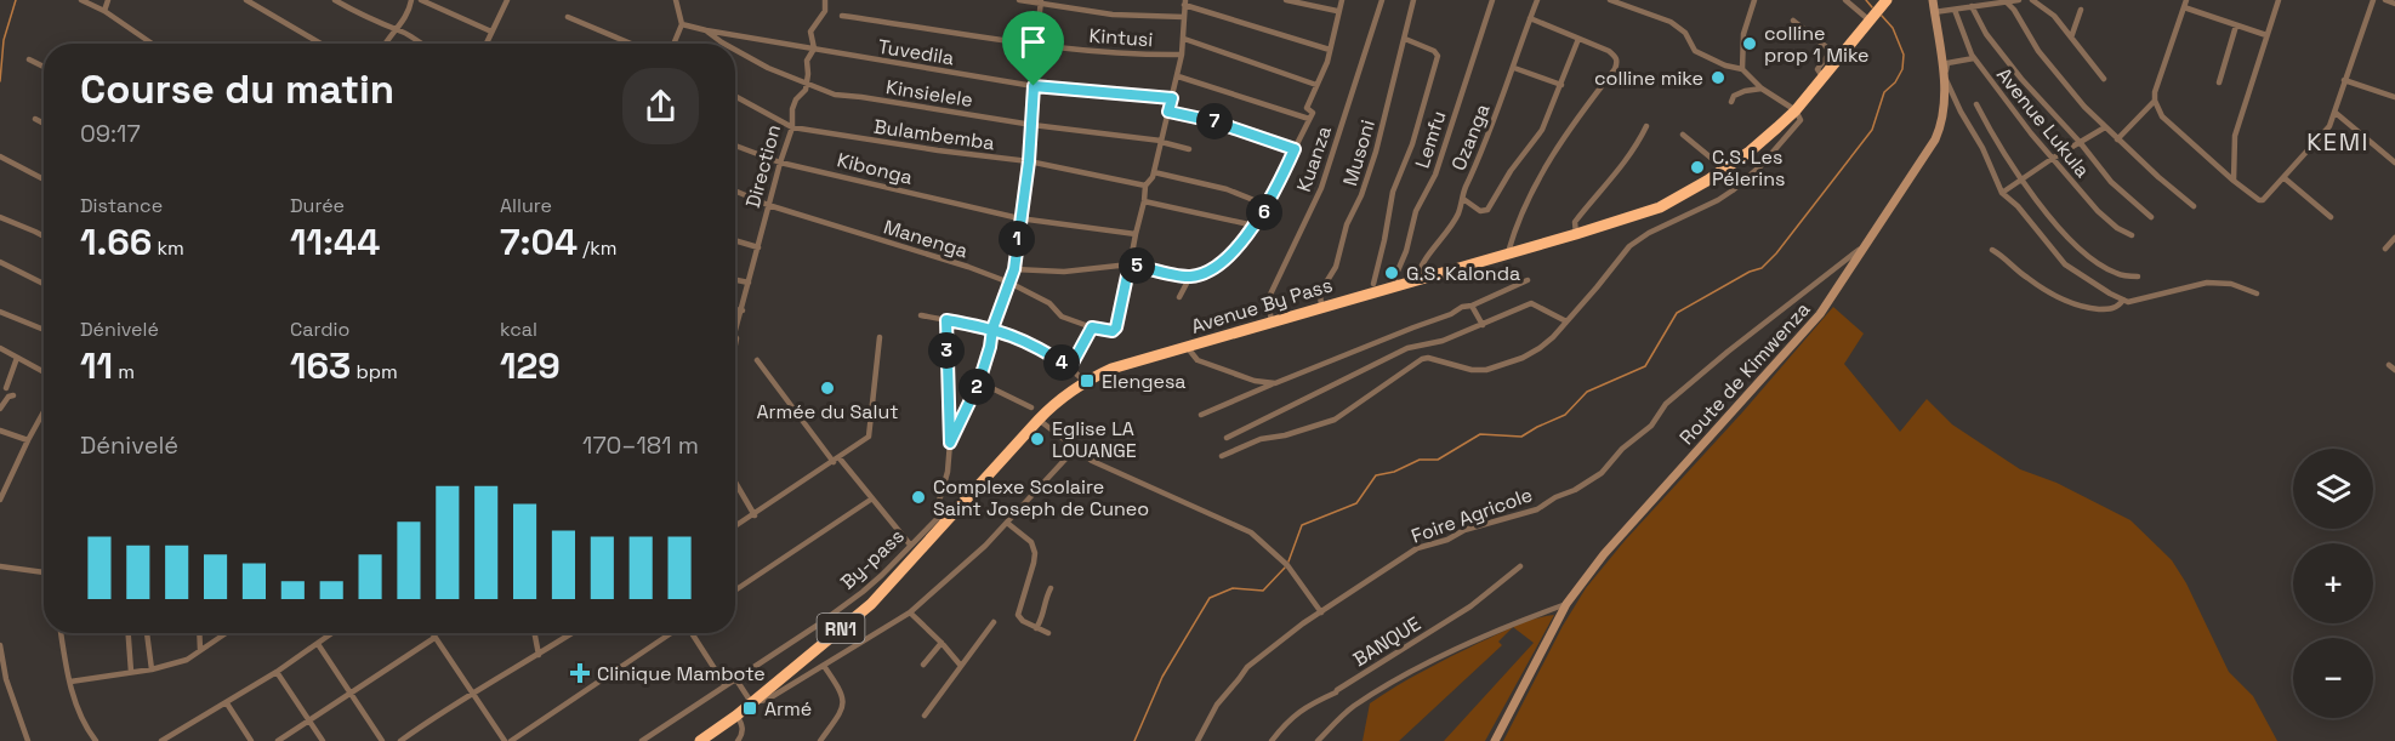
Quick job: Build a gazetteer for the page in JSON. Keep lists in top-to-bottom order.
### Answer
{
  "streets": {
    "highway": ["Avenue By Pass", "RN1"],
    "street": [
      "Kintusi",
      "Tuvedila",
      "Kinsielele",
      "Avenue Lukula",
      "Bulambemba",
      "Ozanga",
      "Lemfu",
      "Musoni",
      "Kuanza",
      "Direction",
      "Kibonga",
      "Manenga",
      "Route de Kimwenza",
      "Foire Agricole",
      "By-pass",
      "BANQUE"
    ]
  },
  "crossings": [
    ["Tuvedila", "Kinsielele"],
    ["Tuvedila", "Direction"],
    ["Kinsielele", "Direction"],
    ["Bulambemba", "Direction"],
    ["Ozanga", "Avenue By Pass"],
    ["Lemfu", "Avenue By Pass"],
    ["Musoni", "Avenue By Pass"],
    ["Kuanza", "Avenue By Pass"],
    ["Direction", "Kibonga"],
    ["Direction", "Manenga"],
    ["Avenue By Pass", "By-pass"],
    ["Route de Kimwenza", "Foire Agricole"]
  ],
  "districts": ["KEMI"],
  "places": {
    "other": [
      "colline prop 1 Mike",
      "colline mike",
      "C.S. Les Pélerins",
      "G.S. Kalonda",
      "Armée du Salut",
      "Eglise LA LOUANGE",
      "Complexe Scolaire Saint Joseph de Cuneo"
    ],
    "transit": ["Elengesa", "Armé"],
    "health": ["Clinique Mambote"]
  },
  "page": {
    "heading": ["Course du matin", "09:17"],
    "pins": [
      "7",
      "6",
      "1",
      "5",
      "3",
      "4",
      "2"
    ],
    "stats": [
      ["Distance", "1.66 km"],
      ["Durée", "11:44"],
      ["Allure", "7:04 /km"],
      ["Dénivelé", "11 m"],
      ["Cardio", "163 bpm"],
      ["kcal", "129"]
    ],
    "chart": ["Dénivelé", "170–181 m"],
    "map_buttons": ["+", "−"]
  }
}
